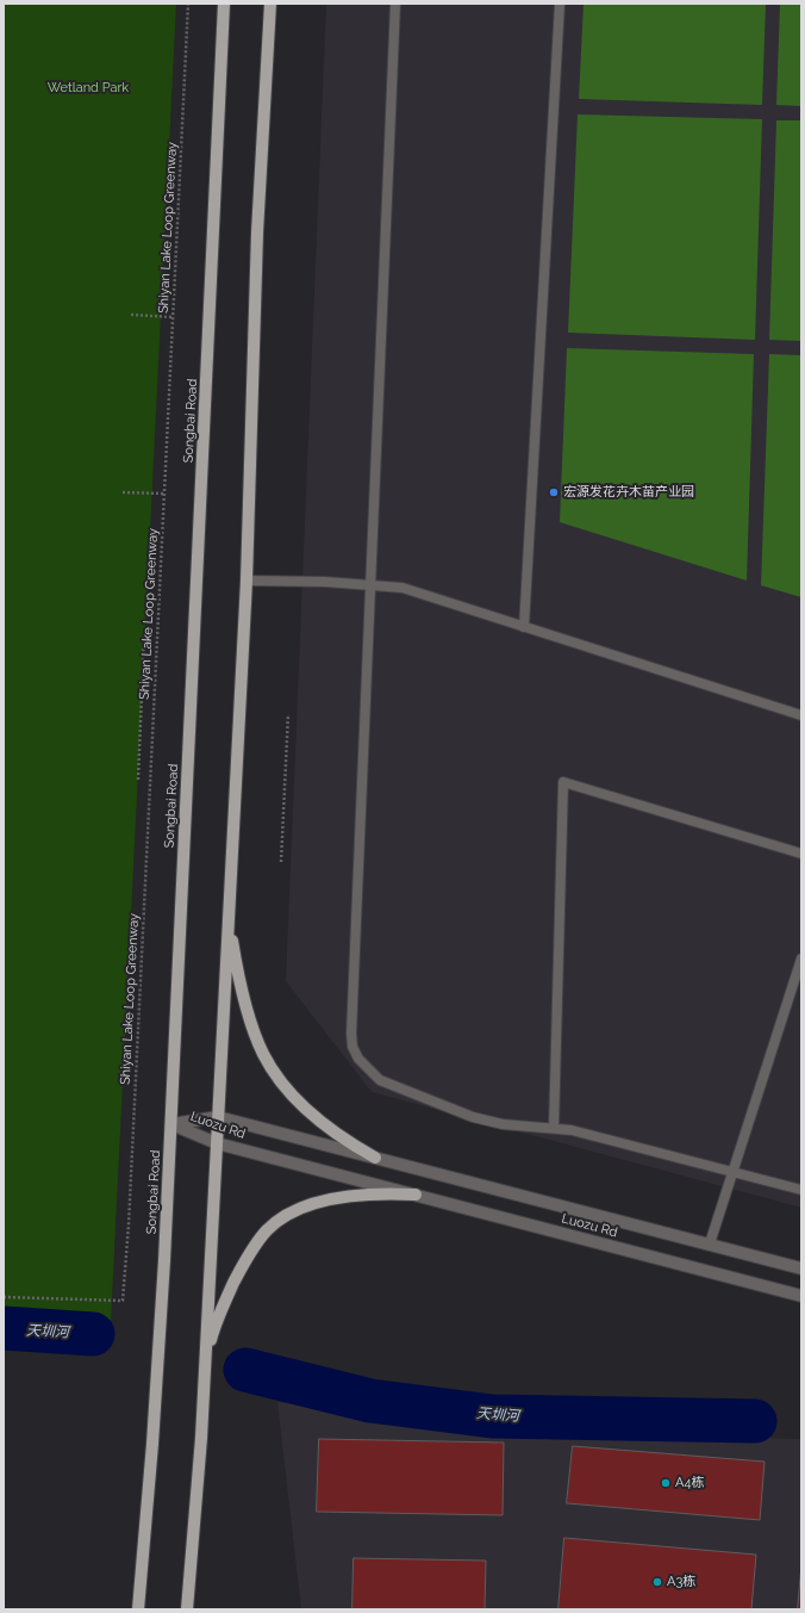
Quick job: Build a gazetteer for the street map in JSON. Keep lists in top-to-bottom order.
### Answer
{
  "streets": {
    "main road": ["Songbai Road"],
    "street": ["Luozu Rd"],
    "path": ["Shiyan Lake Loop Greenway"]
  },
  "crossings": [
    ["Songbai Road", "Luozu Rd"]
  ],
  "water": ["天圳河"],
  "parks": ["Wetland Park"],
  "places": ["宏源发花卉木苗产业园", "A4栋", "A3栋"]
}
